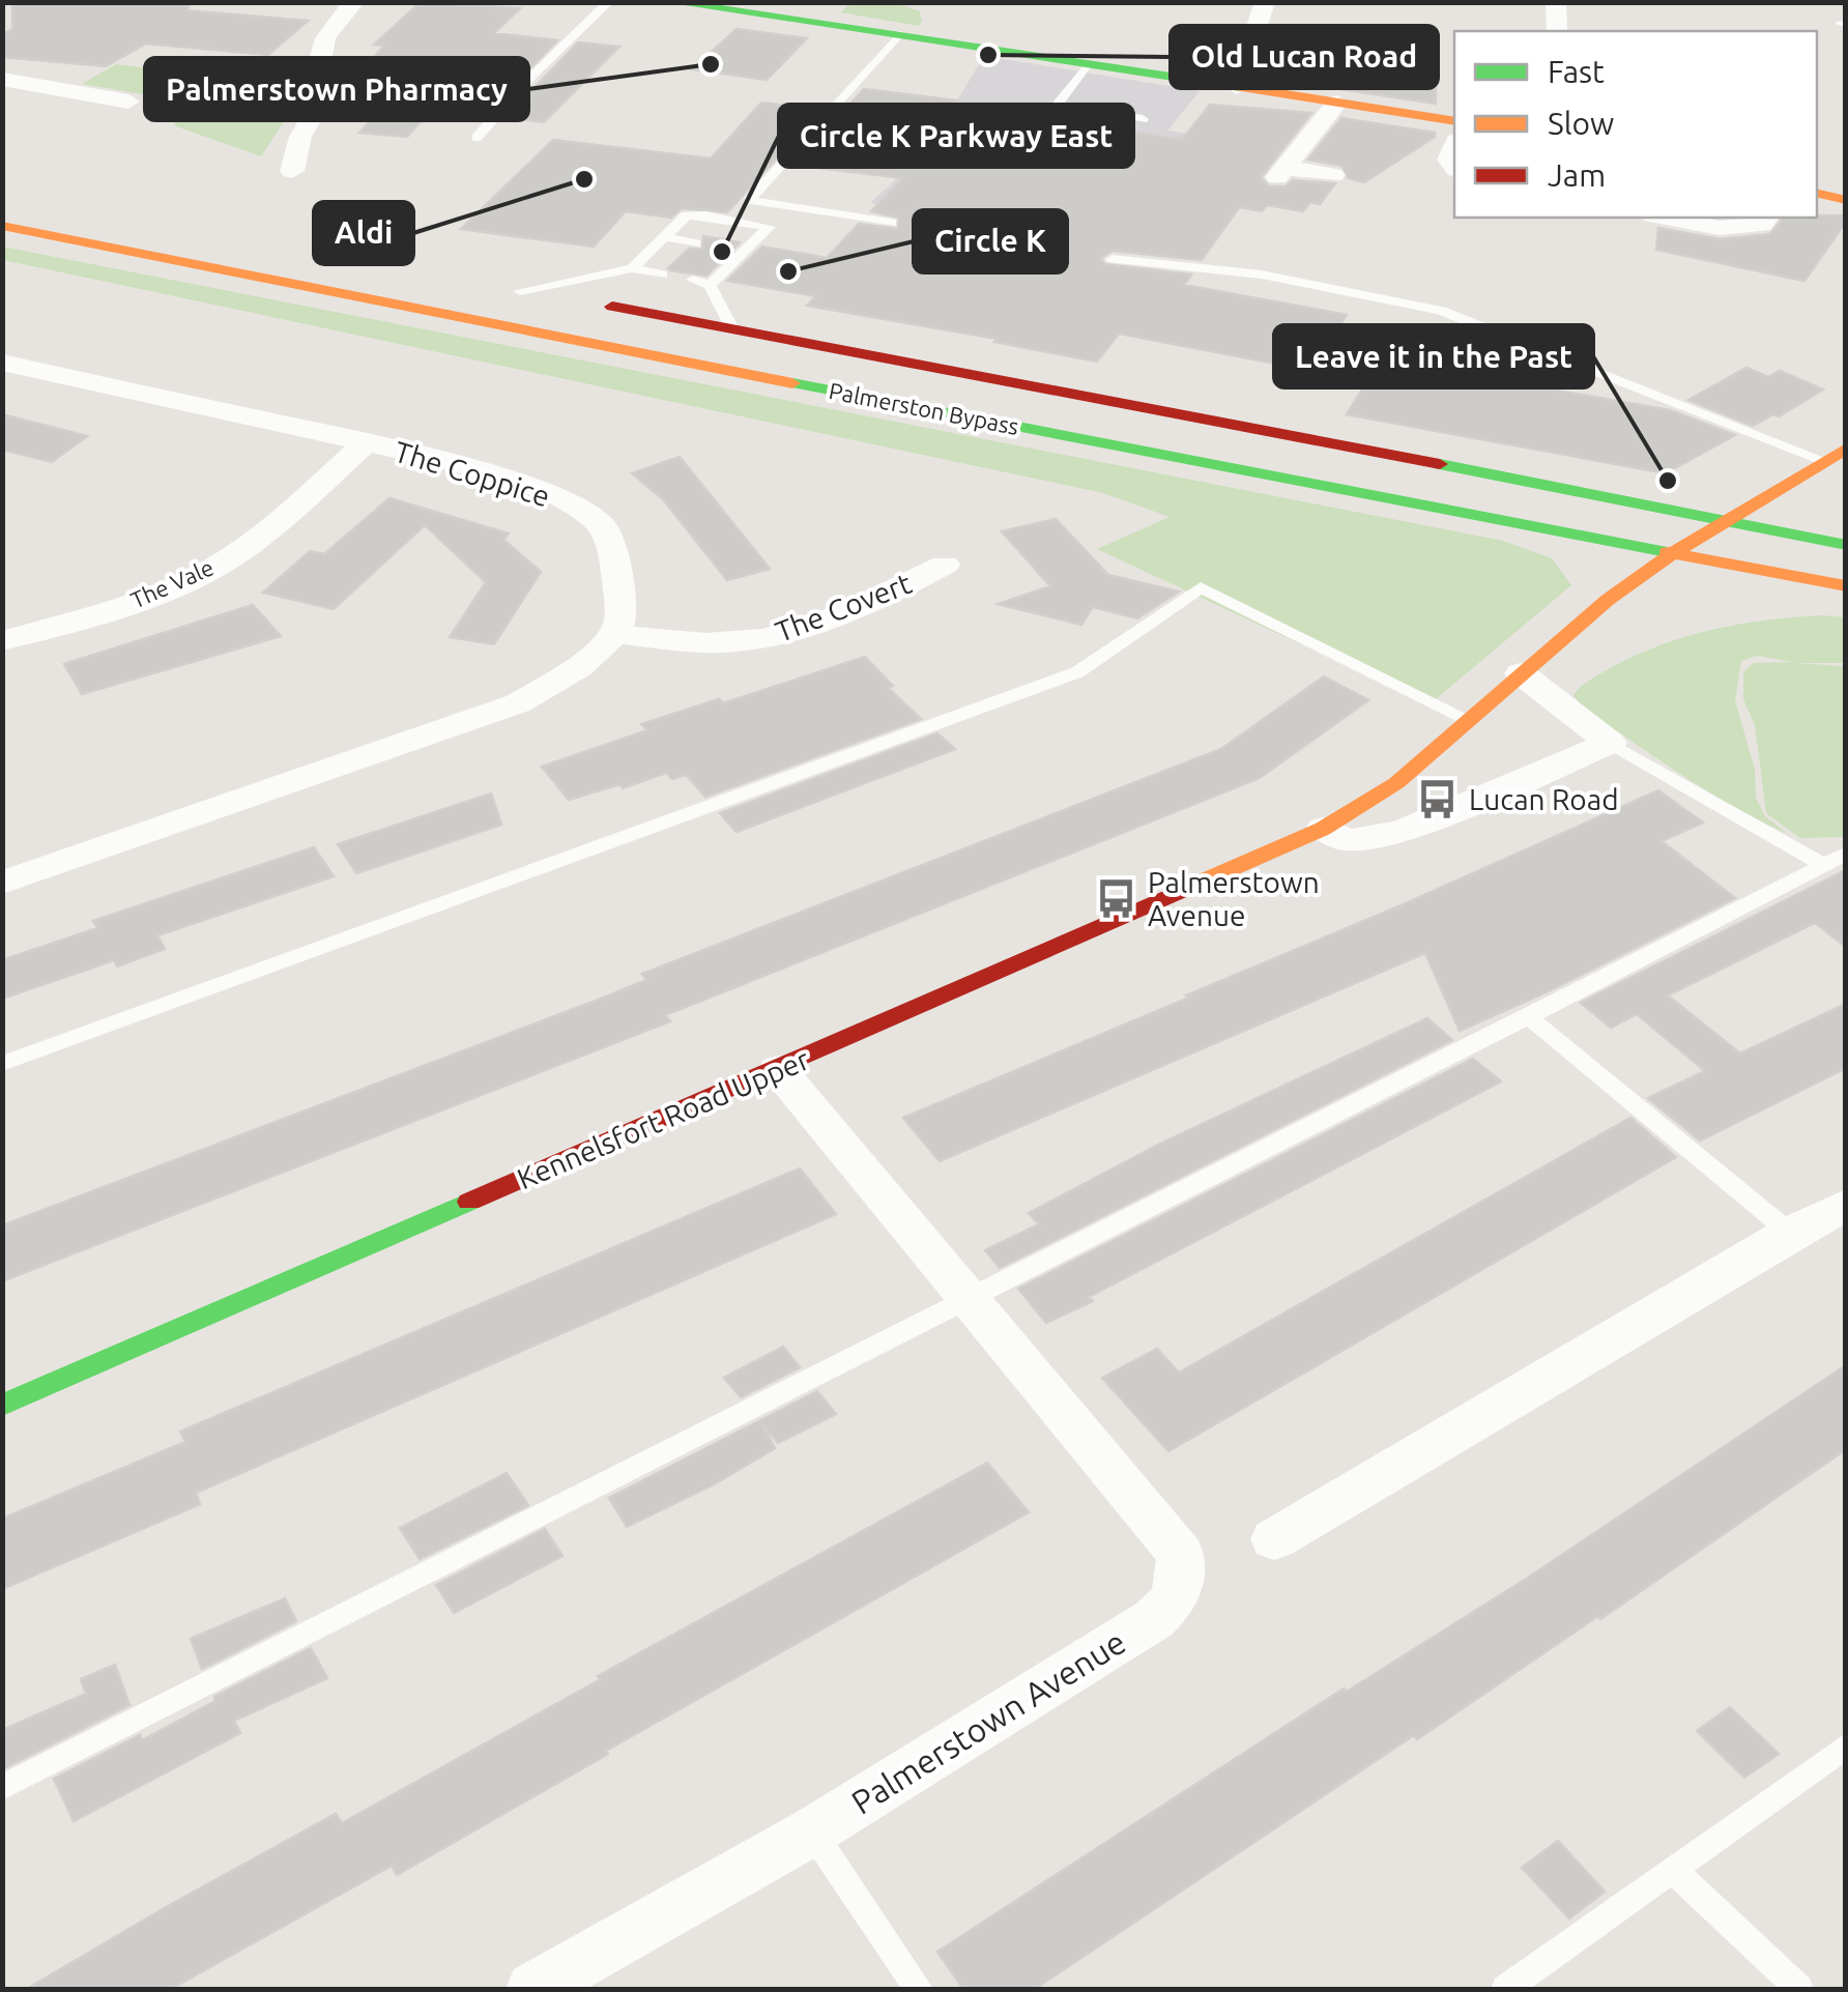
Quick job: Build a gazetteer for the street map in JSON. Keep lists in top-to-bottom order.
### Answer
{
  "streets": {
    "main road": ["Palmerston Bypass", "Kennelsfort Road Upper"],
    "street": [
      "The Coppice",
      "The Vale",
      "The Covert",
      "Palmerstown Avenue"
    ]
  },
  "crossings": [
    ["Palmerston Bypass", "Kennelsfort Road Upper"],
    ["The Coppice", "The Vale"],
    ["The Coppice", "The Covert"],
    ["Kennelsfort Road Upper", "Palmerstown Avenue"]
  ],
  "places": {
    "other": [
      "Old Lucan Road",
      "Palmerstown Pharmacy",
      "Aldi",
      "Circle K Parkway East",
      "Circle K",
      "Leave it in the Past"
    ],
    "bus stop": ["Lucan Road", "Palmerstown Avenue"]
  },
  "legend": ["Fast", "Slow", "Jam"]
}
